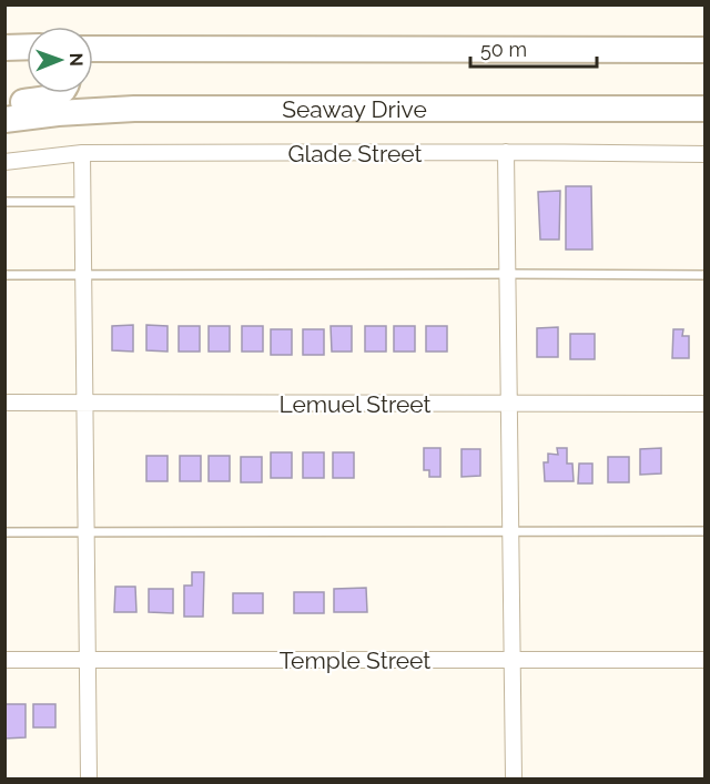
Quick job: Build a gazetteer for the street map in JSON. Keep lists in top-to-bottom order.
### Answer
{
  "streets": {
    "highway": ["Seaway Drive"],
    "street": ["Glade Street", "Lemuel Street", "Temple Street"]
  },
  "scale_bar": "50 m",
  "north": "right"
}
